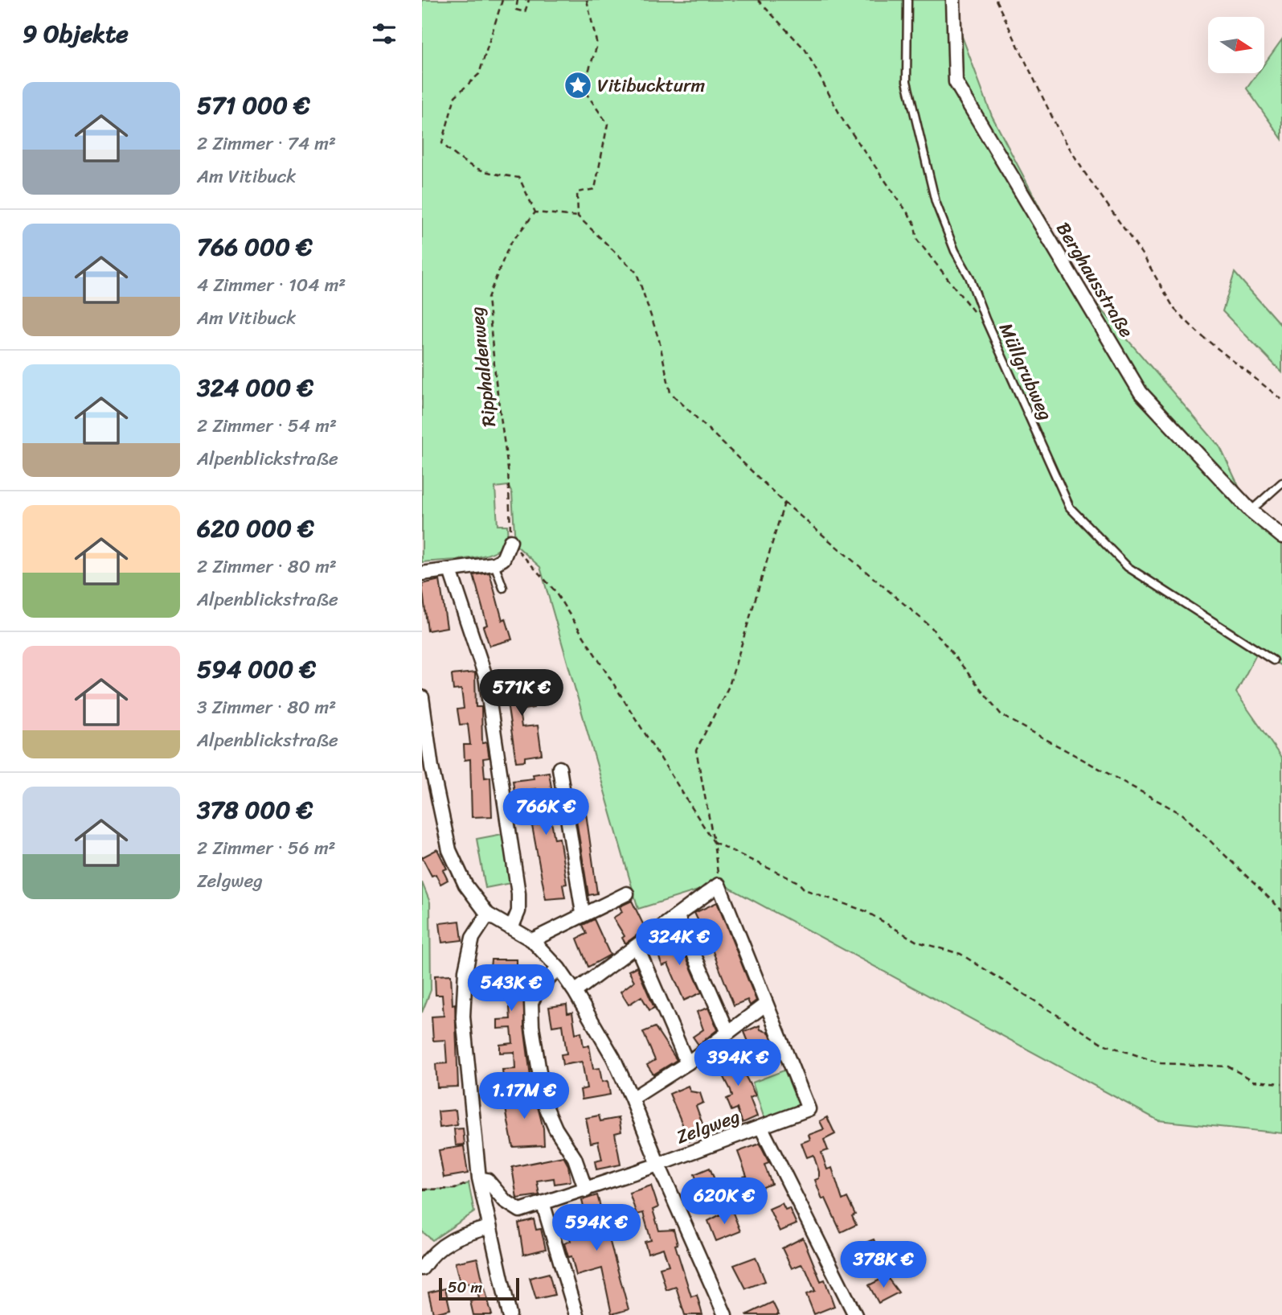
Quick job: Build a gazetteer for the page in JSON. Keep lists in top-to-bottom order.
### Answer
{
  "streets": {
    "street": ["Berghausstraße", "Zelgweg"],
    "lane": ["Müllgrubweg"],
    "path": ["Ripphaldenweg"]
  },
  "places": {
    "place": ["Vitibuckturm"]
  },
  "scale_bar": "50 m",
  "north": "right",
  "page": {
    "heading": "9 Objekte",
    "list": [
      {
        "name": "571 000 €",
        "note": "2 Zimmer · 74 m² · Am Vitibuck"
      },
      {
        "name": "766 000 €",
        "note": "4 Zimmer · 104 m² · Am Vitibuck"
      },
      {
        "name": "324 000 €",
        "note": "2 Zimmer · 54 m² · Alpenblickstraße"
      },
      {
        "name": "620 000 €",
        "note": "2 Zimmer · 80 m² · Alpenblickstraße"
      },
      {
        "name": "594 000 €",
        "note": "3 Zimmer · 80 m² · Alpenblickstraße"
      },
      {
        "name": "378 000 €",
        "note": "2 Zimmer · 56 m² · Zelgweg"
      }
    ],
    "price": [
      "571K €",
      "766K €",
      "324K €",
      "543K €",
      "394K €",
      "1.17M €",
      "620K €",
      "594K €",
      "378K €"
    ],
    "scale": "50 m"
  }
}
